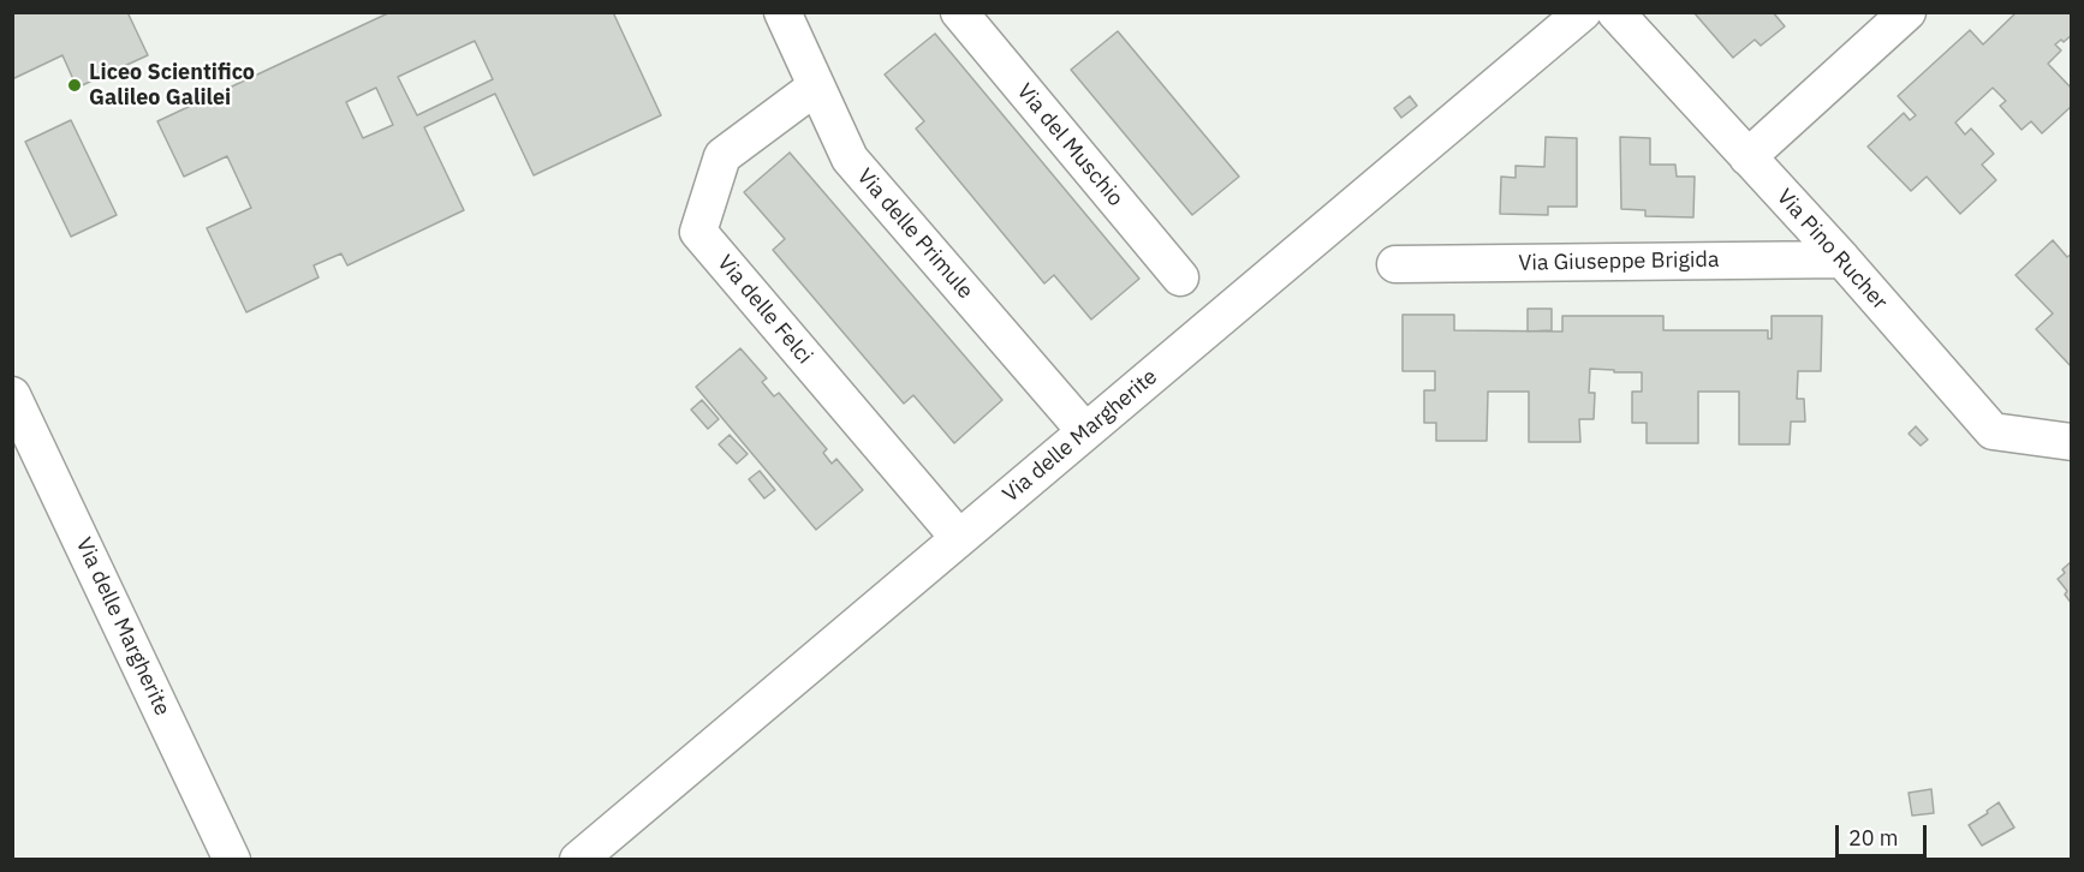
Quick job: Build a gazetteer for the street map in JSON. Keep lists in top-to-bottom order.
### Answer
{
  "streets": {
    "street": [
      "Via del Muschio",
      "Via delle Primule",
      "Via Pino Rucher",
      "Via Giuseppe Brigida",
      "Via delle Felci",
      "Via delle Margherite"
    ]
  },
  "crossings": [
    ["Via delle Primule", "Via delle Felci"],
    ["Via delle Primule", "Via delle Margherite"],
    ["Via Pino Rucher", "Via Giuseppe Brigida"],
    ["Via delle Felci", "Via delle Margherite"]
  ],
  "places": ["Liceo Scientifico Galileo Galilei"],
  "scale_bar": "20 m"
}
